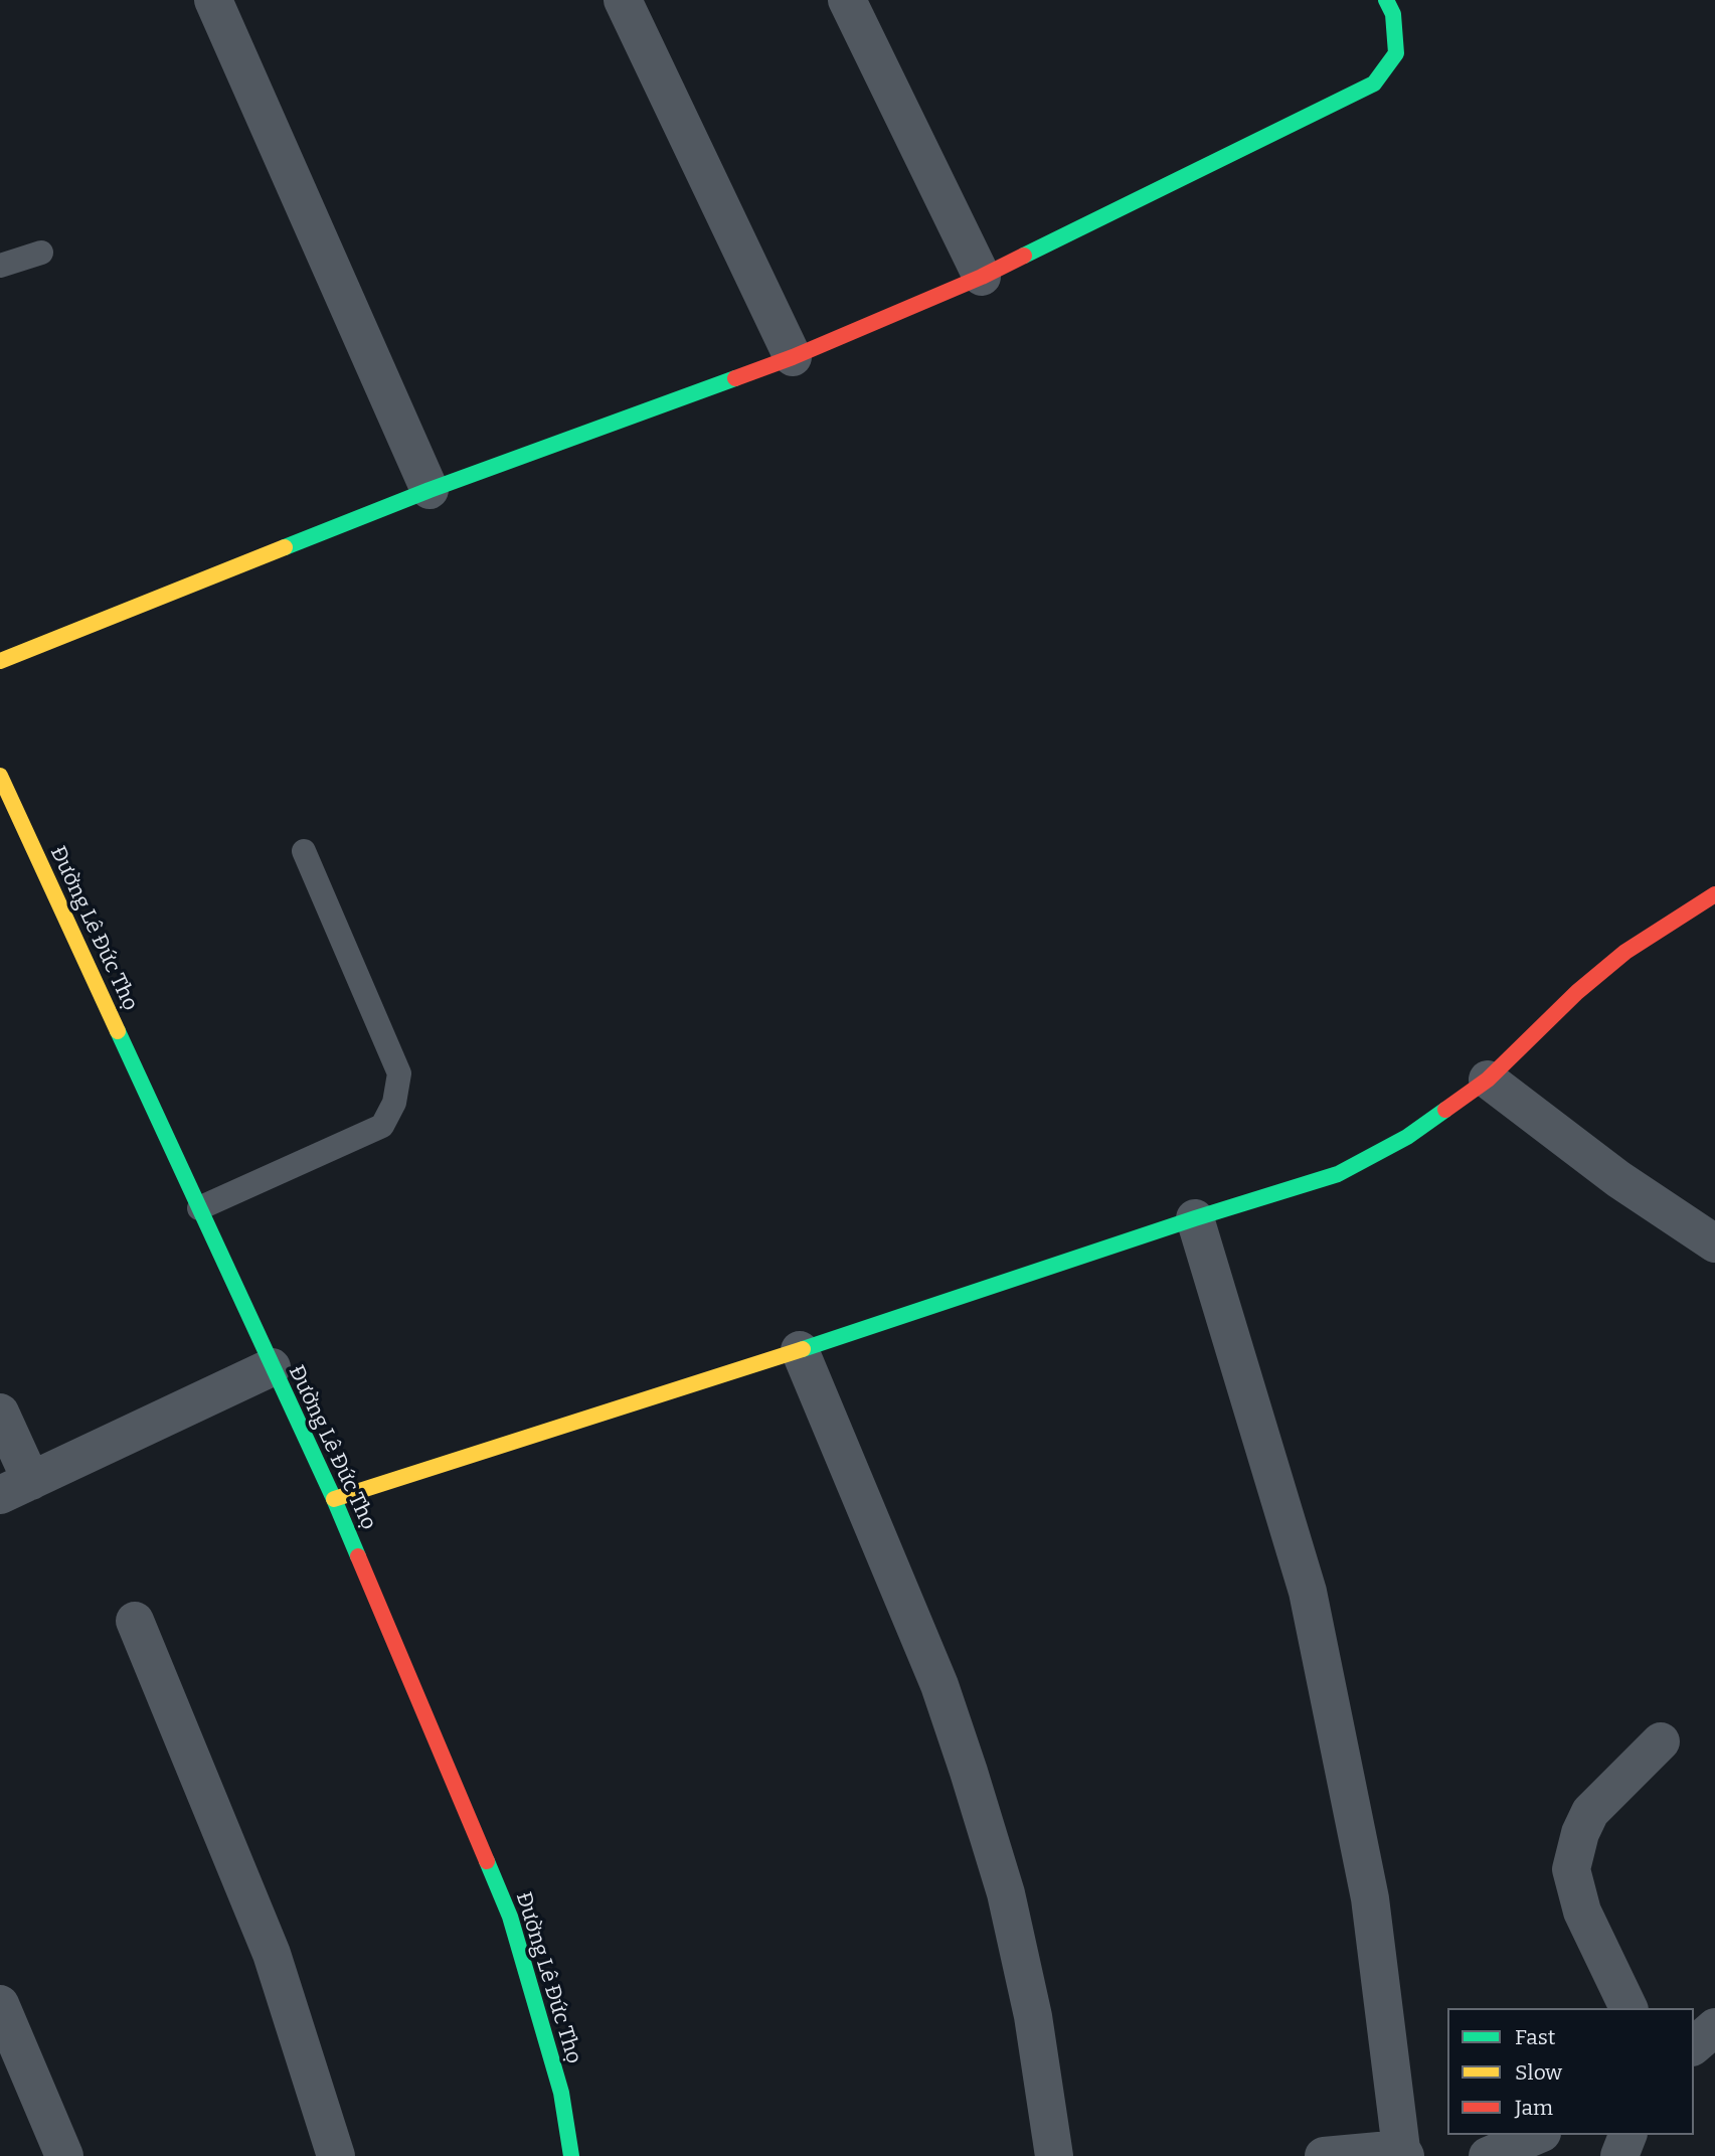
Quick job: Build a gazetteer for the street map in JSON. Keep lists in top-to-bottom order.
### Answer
{
  "streets": {
    "street": ["Đường Lê Đức Thọ"]
  },
  "legend": ["Fast", "Slow", "Jam"]
}
